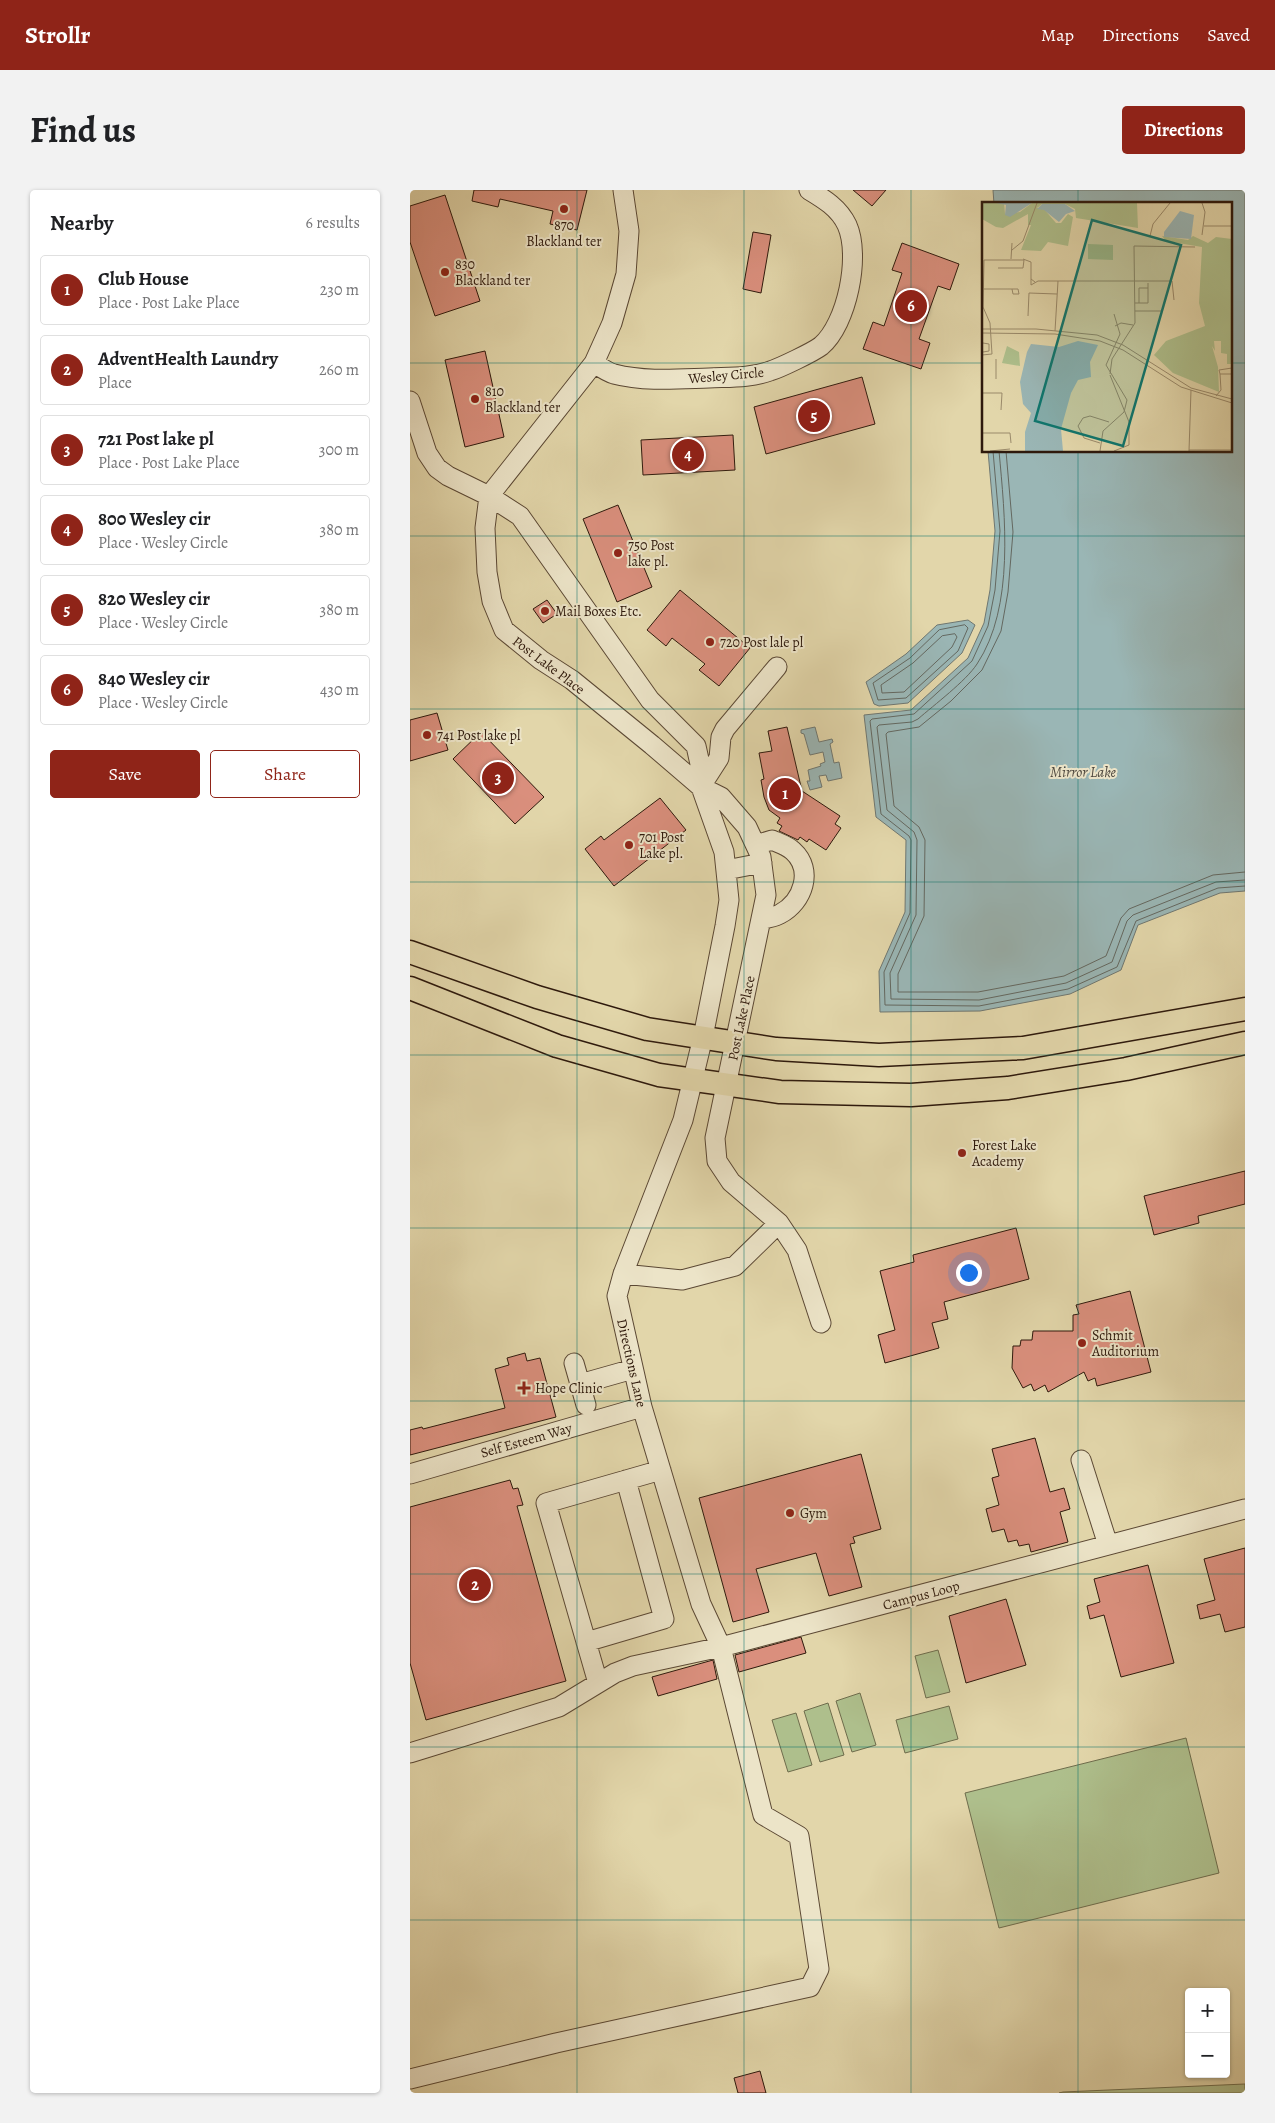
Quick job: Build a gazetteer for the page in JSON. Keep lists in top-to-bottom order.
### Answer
{
  "streets": {
    "street": [
      "Wesley Circle",
      "Post Lake Place",
      "Directions Lane",
      "Self Esteem Way",
      "Campus Loop"
    ]
  },
  "crossings": [
    ["Post Lake Place", "Directions Lane"],
    ["Directions Lane", "Self Esteem Way"],
    ["Directions Lane", "Campus Loop"]
  ],
  "water": ["Mirror Lake"],
  "places": {
    "other": [
      "870 Blackland ter",
      "830 Blackland ter",
      "810 Blackland ter",
      "750 Post lake pl.",
      "Mail Boxes Etc.",
      "720 Post lale pl",
      "741 Post lake pl",
      "701 Post Lake pl.",
      "Forest Lake Academy",
      "Schmit Auditorium",
      "Gym"
    ],
    "health": ["Hope Clinic"]
  },
  "page": {
    "header": "Strollr",
    "nav": ["Map", "Directions", "Saved"],
    "title": "Find us",
    "buttons": [
      "Directions",
      ["Save", "Share"]
    ],
    "heading": ["Nearby", "6 results"],
    "list": [
      {
        "mark": "1",
        "name": "Club House",
        "note": "Place · Post Lake Place",
        "value": "230 m"
      },
      {
        "mark": "2",
        "name": "AdventHealth Laundry",
        "note": "Place",
        "value": "260 m"
      },
      {
        "mark": "3",
        "name": "721 Post lake pl",
        "note": "Place · Post Lake Place",
        "value": "300 m"
      },
      {
        "mark": "4",
        "name": "800 Wesley cir",
        "note": "Place · Wesley Circle",
        "value": "380 m"
      },
      {
        "mark": "5",
        "name": "820 Wesley cir",
        "note": "Place · Wesley Circle",
        "value": "380 m"
      },
      {
        "mark": "6",
        "name": "840 Wesley cir",
        "note": "Place · Wesley Circle",
        "value": "430 m"
      }
    ],
    "pins": [
      "6",
      "5",
      "4",
      "3",
      "1",
      "2"
    ],
    "map_buttons": ["+", "−"]
  }
}
